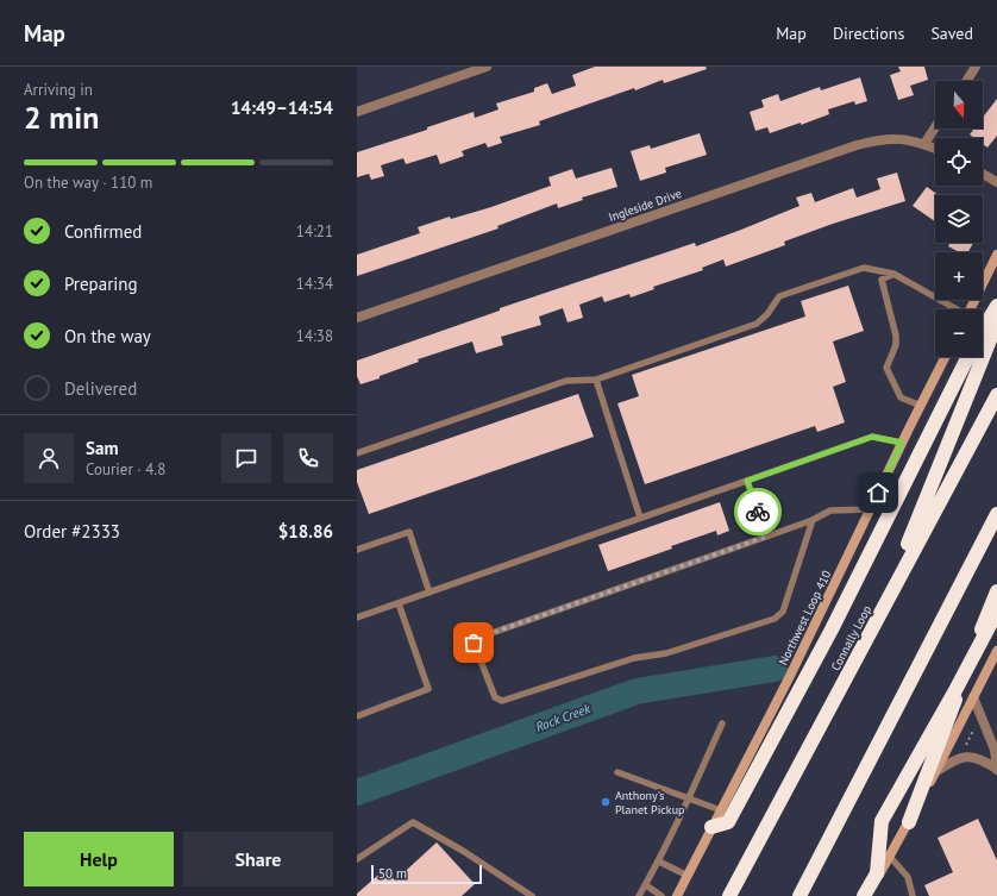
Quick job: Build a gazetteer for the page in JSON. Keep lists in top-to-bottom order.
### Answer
{
  "streets": {
    "highway": ["Connally Loop"],
    "main road": ["Northwest Loop 410"],
    "street": ["Ingleside Drive"]
  },
  "water": ["Rock Creek"],
  "places": ["Anthony's Planet Pickup"],
  "scale_bar": "50 m",
  "north": "bottom",
  "page": {
    "header": "Map",
    "nav": ["Map", "Directions", "Saved"],
    "heading": ["2 min", "Arriving in", "14:49–14:54"],
    "panel": [
      "Sam",
      "Courier · 4.8",
      "Order #2333",
      "$18.86"
    ],
    "map_buttons": ["+", "−"],
    "bar": "On the way · 110 m",
    "list": [
      ["Confirmed", "14:21"],
      ["Preparing", "14:34"],
      ["On the way", "14:38"],
      "Delivered"
    ],
    "buttons": ["Help", "Share"],
    "scale": "50 m"
  }
}
